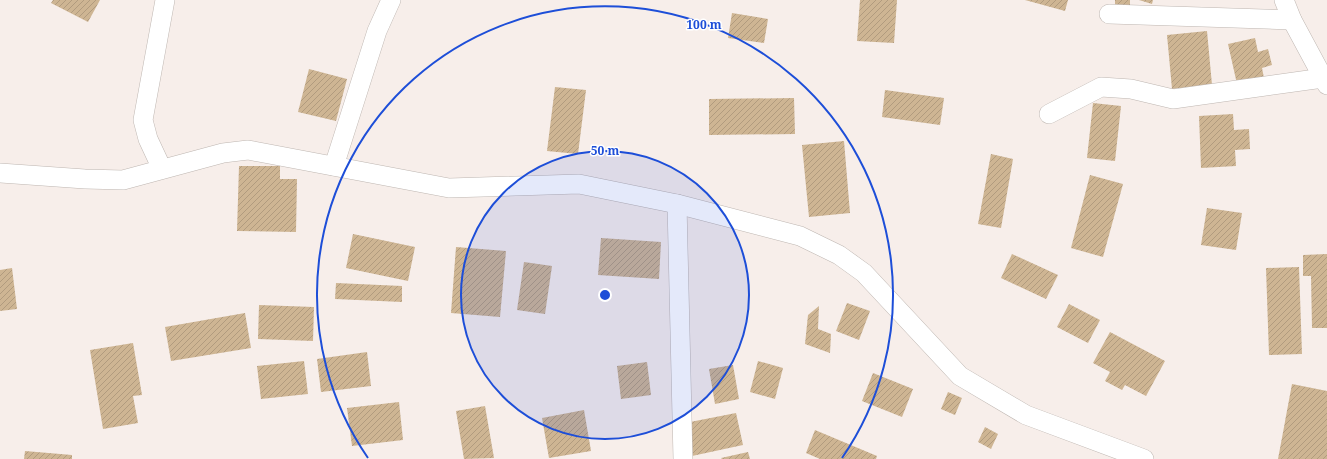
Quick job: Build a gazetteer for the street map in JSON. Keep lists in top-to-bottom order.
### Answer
{
  "rings": ["100 m", "50 m"]
}
